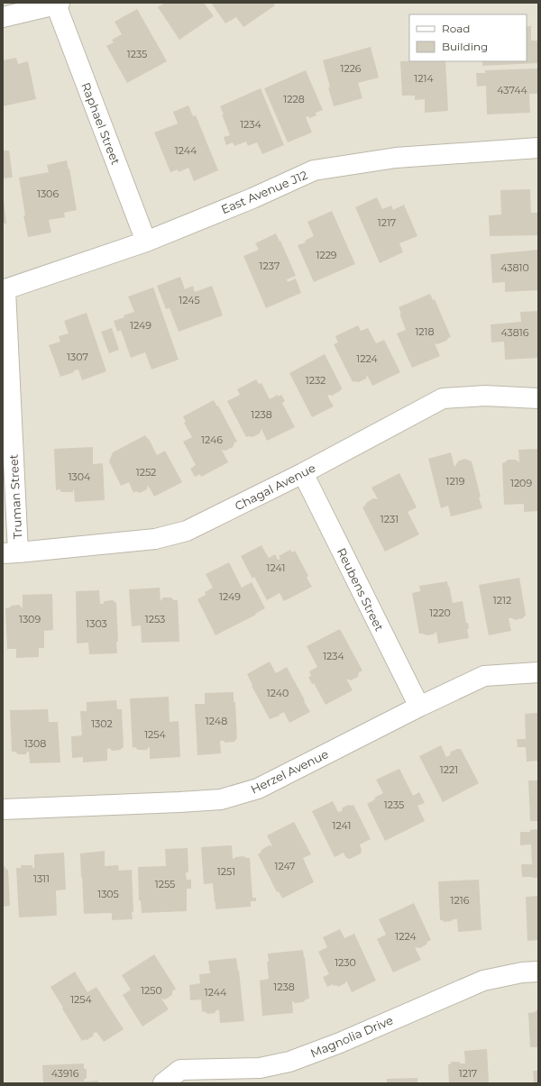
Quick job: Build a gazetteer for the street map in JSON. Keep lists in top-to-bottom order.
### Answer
{
  "streets": {
    "street": [
      "Raphael Street",
      "East Avenue J12",
      "Chagal Avenue",
      "Truman Street",
      "Reubens Street",
      "Herzel Avenue",
      "Magnolia Drive"
    ]
  },
  "crossings": [
    ["Raphael Street", "East Avenue J12"],
    ["East Avenue J12", "Truman Street"],
    ["Chagal Avenue", "Truman Street"],
    ["Chagal Avenue", "Reubens Street"],
    ["Reubens Street", "Herzel Avenue"]
  ],
  "house_numbers": [
    "1235",
    "1226",
    "1214",
    "43744",
    "1228",
    "1234",
    "1244",
    "1306",
    "1217",
    "1229",
    "1237",
    "43810",
    "1245",
    "1249",
    "1218",
    "43816",
    "1307",
    "1224",
    "1232",
    "1238",
    "1246",
    "1252",
    "1304",
    "1219",
    "1209",
    "1231",
    "1241",
    "1249",
    "1212",
    "1220",
    "1309",
    "1253",
    "1303",
    "1234",
    "1240",
    "1248",
    "1302",
    "1254",
    "1308",
    "1221",
    "1235",
    "1241",
    "1247",
    "1251",
    "1311",
    "1255",
    "1305",
    "1216",
    "1224",
    "1230",
    "1238",
    "1250",
    "1244",
    "1254",
    "43916",
    "1217"
  ],
  "legend": ["Road", "Building"]
}
